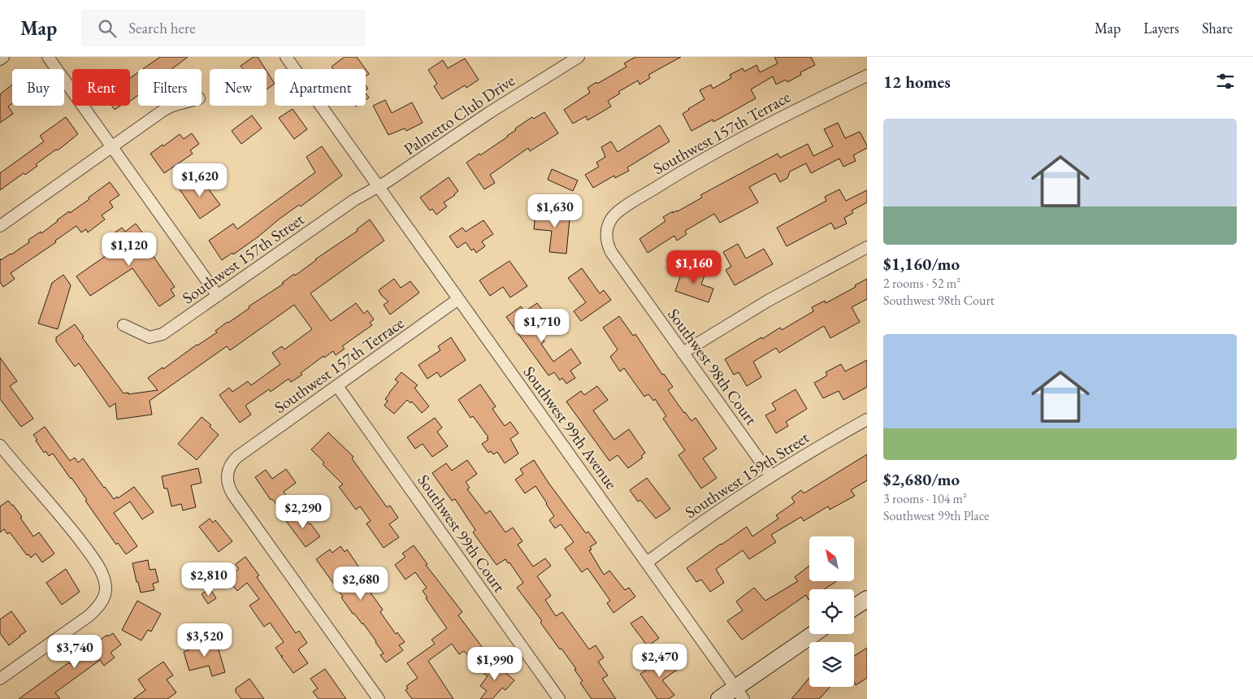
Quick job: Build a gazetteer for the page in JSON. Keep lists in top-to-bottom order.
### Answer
{
  "streets": {
    "street": [
      "Palmetto Club Drive",
      "Southwest 157th Terrace",
      "Southwest 157th Street",
      "Southwest 98th Court",
      "Southwest 99th Avenue",
      "Southwest 159th Street",
      "Southwest 99th Court"
    ]
  },
  "crossings": [
    ["Palmetto Club Drive", "Southwest 157th Street"],
    ["Palmetto Club Drive", "Southwest 99th Avenue"],
    ["Southwest 157th Terrace", "Southwest 98th Court"],
    ["Southwest 157th Terrace", "Southwest 99th Avenue"],
    ["Southwest 157th Terrace", "Southwest 99th Court"],
    ["Southwest 157th Street", "Southwest 99th Avenue"],
    ["Southwest 98th Court", "Southwest 159th Street"],
    ["Southwest 99th Avenue", "Southwest 159th Street"]
  ],
  "north": "top left",
  "page": {
    "header": "Map",
    "search": "Search here",
    "nav": ["Map", "Layers", "Share"],
    "heading": "12 homes",
    "chip": [
      "Buy",
      "Rent",
      "Filters",
      "New",
      "Apartment"
    ],
    "list": [
      {
        "name": "$1,160/mo",
        "note": "2 rooms · 52 m² · Southwest 98th Court"
      },
      {
        "name": "$2,680/mo",
        "note": "3 rooms · 104 m² · Southwest 99th Place"
      }
    ],
    "price": [
      "$1,620",
      "$1,630",
      "$1,120",
      "$1,160",
      "$1,710",
      "$2,290",
      "$2,810",
      "$2,680",
      "$3,520",
      "$3,740",
      "$2,470",
      "$1,990"
    ]
  }
}
